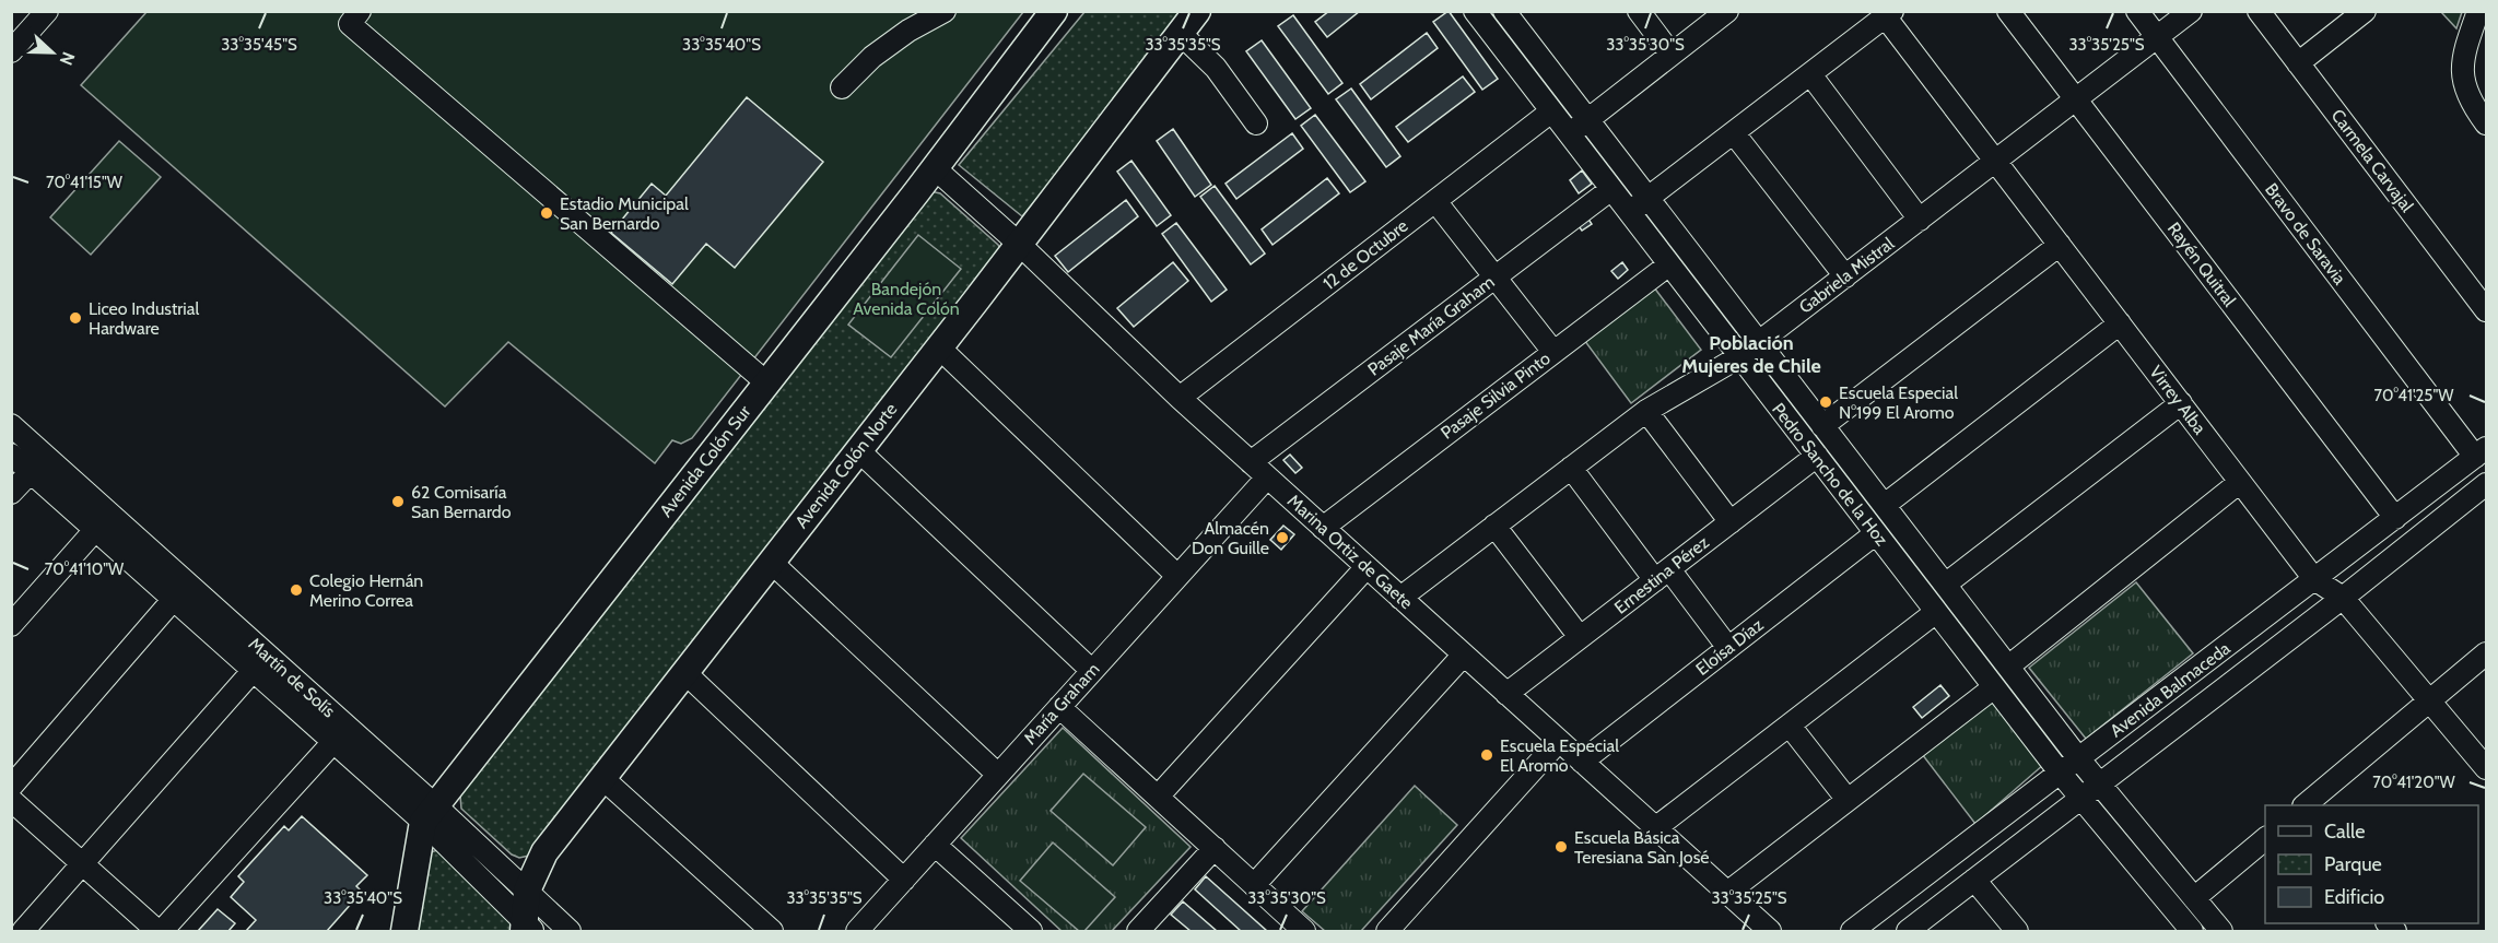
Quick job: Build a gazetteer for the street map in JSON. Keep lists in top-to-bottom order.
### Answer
{
  "streets": {
    "main road": ["Avenida Colón Sur", "Avenida Colón Norte"],
    "street": [
      "Carmela Carvajal",
      "Bravo de Saravia",
      "12 de Octubre",
      "Rayén Quitral",
      "Gabriela Mistral",
      "Pasaje María Graham",
      "Pasaje Silvia Pinto",
      "Virrey Alba",
      "Pedro Sancho de la Hoz",
      "Marina Ortiz de Gaete",
      "Ernestina Pérez",
      "Eloísa Díaz",
      "Martín de Solís",
      "Avenida Balmaceda",
      "María Graham"
    ]
  },
  "crossings": [
    ["Bravo de Saravia", "Gabriela Mistral"],
    ["Bravo de Saravia", "Avenida Balmaceda"],
    ["12 de Octubre", "Pedro Sancho de la Hoz"],
    ["12 de Octubre", "Marina Ortiz de Gaete"],
    ["Rayén Quitral", "Gabriela Mistral"],
    ["Rayén Quitral", "Avenida Balmaceda"],
    ["Gabriela Mistral", "Virrey Alba"],
    ["Gabriela Mistral", "Pedro Sancho de la Hoz"],
    ["Gabriela Mistral", "Marina Ortiz de Gaete"],
    ["Pasaje María Graham", "Pedro Sancho de la Hoz"],
    ["Pasaje María Graham", "Marina Ortiz de Gaete"],
    ["Pasaje Silvia Pinto", "Pedro Sancho de la Hoz"],
    ["Pasaje Silvia Pinto", "Marina Ortiz de Gaete"],
    ["Virrey Alba", "Avenida Balmaceda"],
    ["Avenida Colón Sur", "Marina Ortiz de Gaete"],
    ["Avenida Colón Sur", "Martín de Solís"],
    ["Avenida Colón Norte", "Marina Ortiz de Gaete"],
    ["Avenida Colón Norte", "Martín de Solís"],
    ["Pedro Sancho de la Hoz", "Ernestina Pérez"],
    ["Pedro Sancho de la Hoz", "Eloísa Díaz"],
    ["Pedro Sancho de la Hoz", "Avenida Balmaceda"],
    ["Marina Ortiz de Gaete", "Ernestina Pérez"],
    ["Marina Ortiz de Gaete", "Eloísa Díaz"],
    ["Marina Ortiz de Gaete", "María Graham"]
  ],
  "districts": ["Población Mujeres de Chile"],
  "parks": ["Bandejón Avenida Colón"],
  "places": [
    "Estadio Municipal San Bernardo",
    "Liceo Industrial Hardware",
    "Escuela Especial N°199 El Aromo",
    "62 Comisaría San Bernardo",
    "Almacén Don Guille",
    "Colegio Hernán Merino Correa",
    "Escuela Especial El Aromo",
    "Escuela Básica Teresiana San José"
  ],
  "legend": ["Calle", "Parque", "Edificio"],
  "north": "right",
  "coordinates": [
    "33°35'45\"S",
    "33°35'40\"S",
    "33°35'35\"S",
    "33°35'30\"S",
    "33°35'25\"S",
    "70°41'15\"W",
    "70°41'25\"W",
    "70°41'10\"W",
    "70°41'20\"W"
  ]
}
